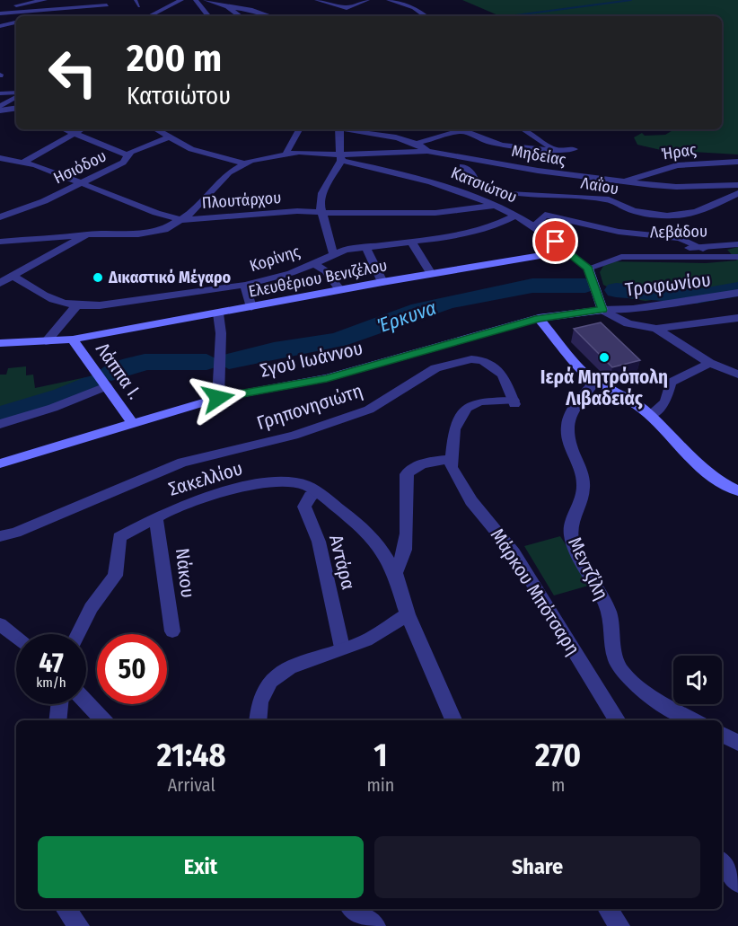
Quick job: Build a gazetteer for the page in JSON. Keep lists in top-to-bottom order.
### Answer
{
  "streets": {
    "main road": [
      "Κατσιώτου",
      "Ελευθέριου Βενιζέλου",
      "Σγού Ιωάννου",
      "Λάππα Ι."
    ],
    "street": [
      "Ήρας",
      "Μηδείας",
      "Ησιόδου",
      "Λαΐου",
      "Πλουτάρχου",
      "Λεβάδου",
      "Κορίνης",
      "Τροφωνίου",
      "Γρηπονησιώτη",
      "Σακελλίου",
      "Αντάρα",
      "Μεντζίλη",
      "Νάκου",
      "Μάρκου Μπότσαρη"
    ]
  },
  "crossings": [
    ["Ήρας", "Μηδείας"],
    ["Μηδείας", "Λαΐου"],
    ["Ησιόδου", "Πλουτάρχου"],
    ["Κατσιώτου", "Πλουτάρχου"],
    ["Κατσιώτου", "Λεβάδου"],
    ["Κατσιώτου", "Κορίνης"],
    ["Κατσιώτου", "Ελευθέριου Βενιζέλου"],
    ["Κατσιώτου", "Τροφωνίου"],
    ["Κατσιώτου", "Σγού Ιωάννου"],
    ["Ελευθέριου Βενιζέλου", "Λάππα Ι."],
    ["Τροφωνίου", "Σγού Ιωάννου"],
    ["Σγού Ιωάννου", "Λάππα Ι."],
    ["Γρηπονησιώτη", "Μάρκου Μπότσαρη"],
    ["Σακελλίου", "Αντάρα"],
    ["Σακελλίου", "Νάκου"]
  ],
  "water": ["Έρκυνα"],
  "places": ["Δικαστικό Μέγαρο", "Ιερά Μητρόπολη Λιβαδειάς"],
  "page": {
    "turn": ["200 m", "Κατσιώτου"],
    "speed": "47 km/h",
    "limit": "50",
    "eta": [
      "21:48",
      "Arrival",
      "1",
      "min",
      "270",
      "m"
    ],
    "buttons": ["Exit", "Share"]
  }
}
